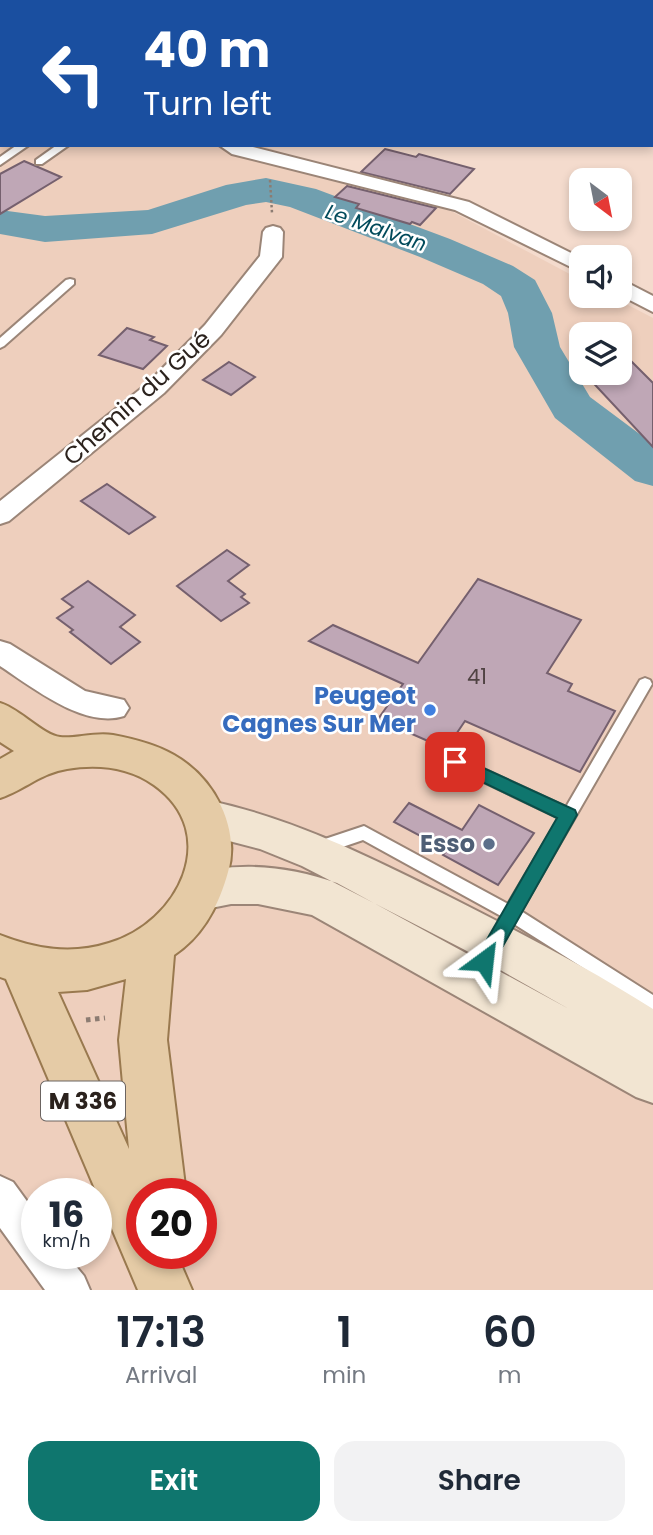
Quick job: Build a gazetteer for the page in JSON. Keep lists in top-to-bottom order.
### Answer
{
  "streets": {
    "main road": ["M 336"],
    "street": ["Chemin du Gué"]
  },
  "water": ["Le Malvan"],
  "places": ["Peugeot Cagnes Sur Mer", "Esso"],
  "house_numbers": ["41"],
  "north": "bottom right",
  "page": {
    "turn": ["40 m", "Turn left"],
    "speed": "16 km/h",
    "limit": "20",
    "eta": [
      "17:13",
      "Arrival",
      "1",
      "min",
      "60",
      "m"
    ],
    "buttons": ["Exit", "Share"]
  }
}
